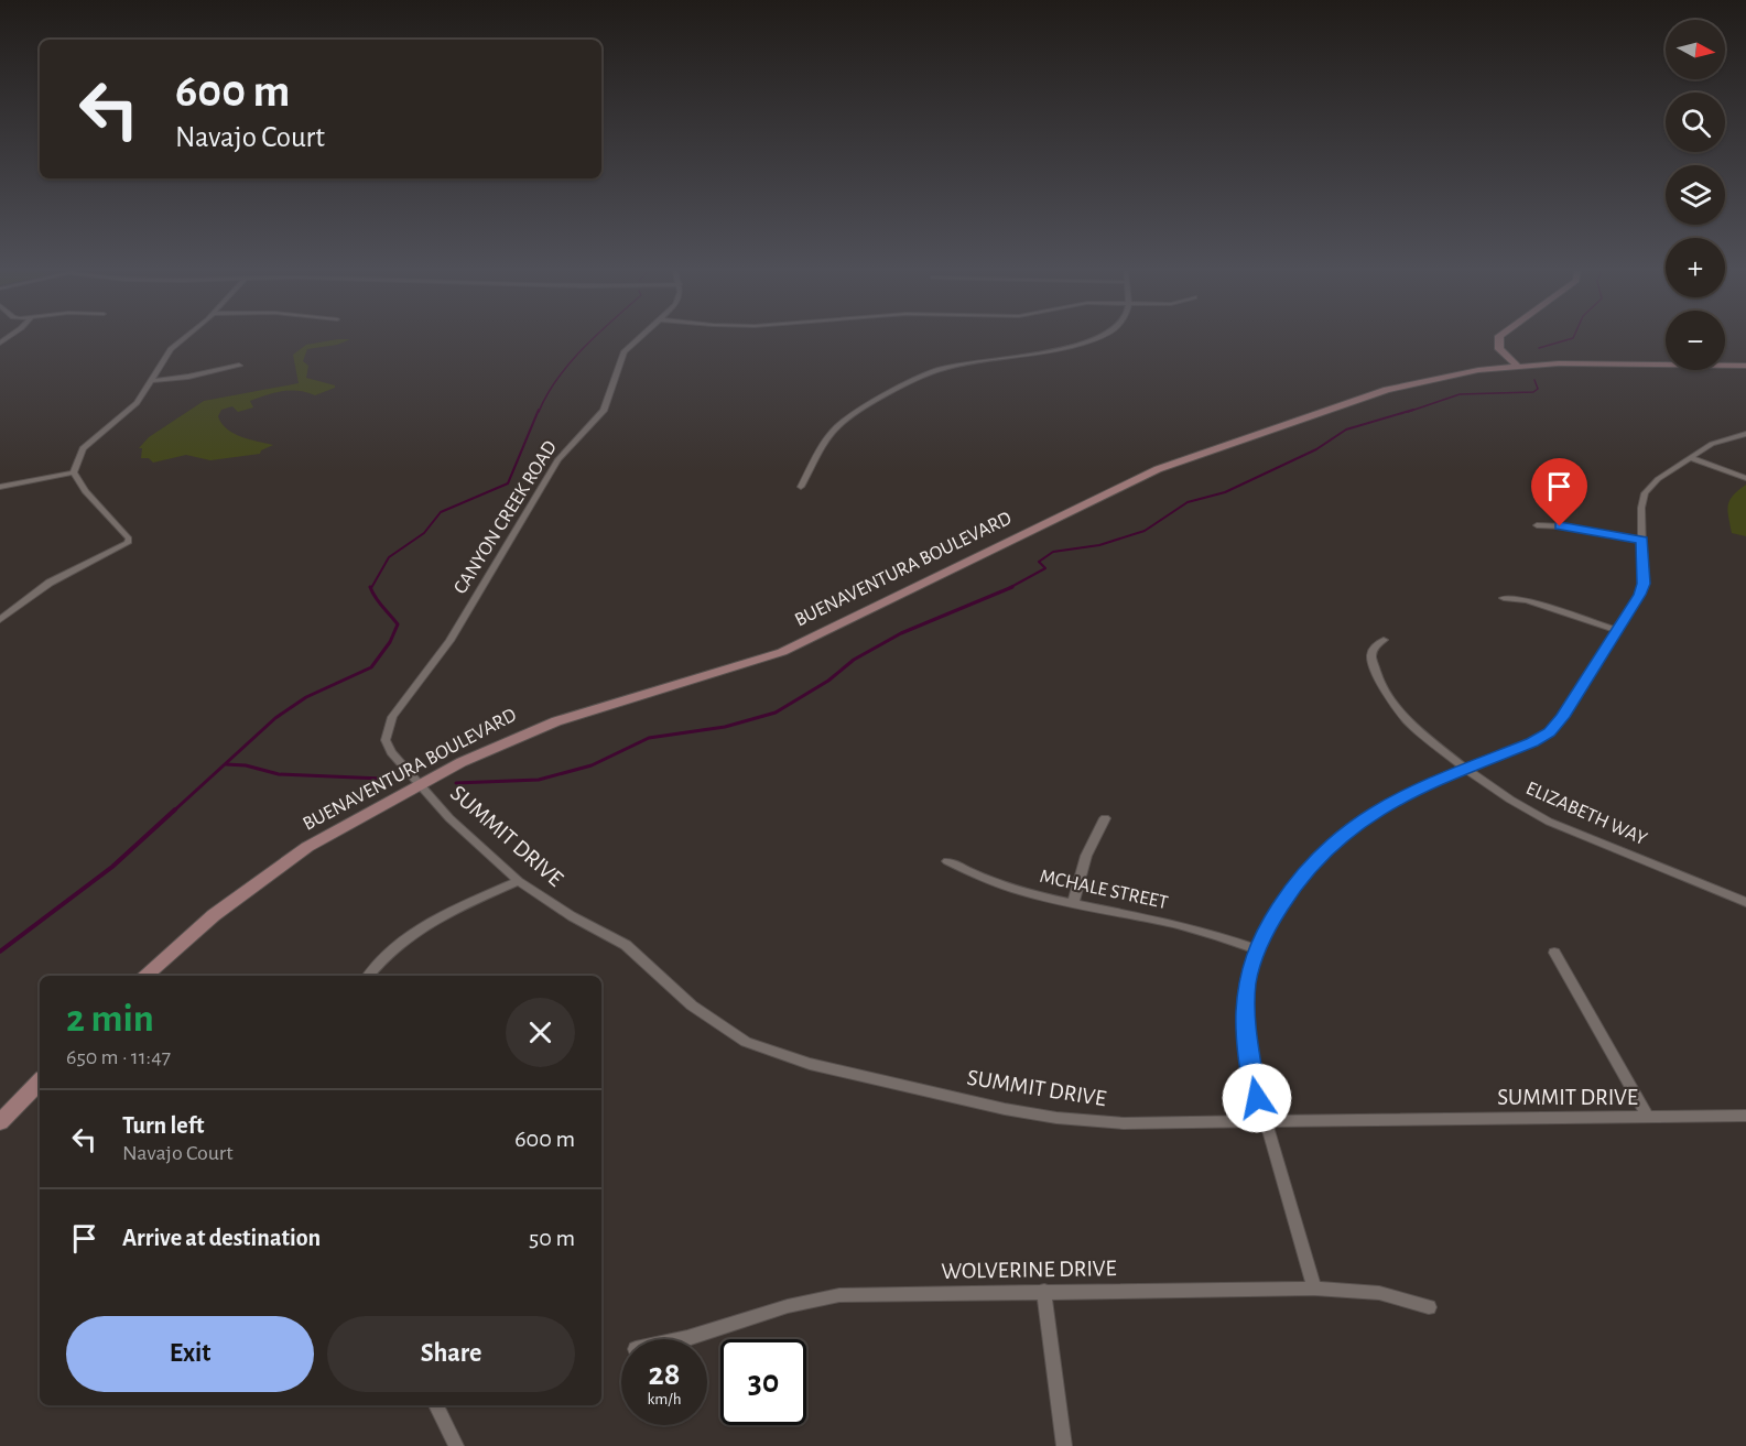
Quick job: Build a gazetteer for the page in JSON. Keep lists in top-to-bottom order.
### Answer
{
  "streets": {
    "main road": ["BUENAVENTURA BOULEVARD"],
    "street": [
      "CANYON CREEK ROAD",
      "ELIZABETH WAY",
      "SUMMIT DRIVE",
      "MCHALE STREET",
      "WOLVERINE DRIVE"
    ]
  },
  "crossings": [
    ["CANYON CREEK ROAD", "BUENAVENTURA BOULEVARD"],
    ["CANYON CREEK ROAD", "SUMMIT DRIVE"],
    ["BUENAVENTURA BOULEVARD", "SUMMIT DRIVE"]
  ],
  "north": "right",
  "page": {
    "map_buttons": ["+", "−"],
    "turn": ["600 m", "Navajo Court"],
    "heading": ["2 min", "650 m · 11:47"],
    "list": [
      {
        "name": "Turn left",
        "note": "Navajo Court",
        "value": "600 m"
      },
      {
        "name": "Arrive at destination",
        "value": "50 m"
      }
    ],
    "buttons": ["Exit", "Share"],
    "speed": "28 km/h",
    "limit": "30"
  }
}
